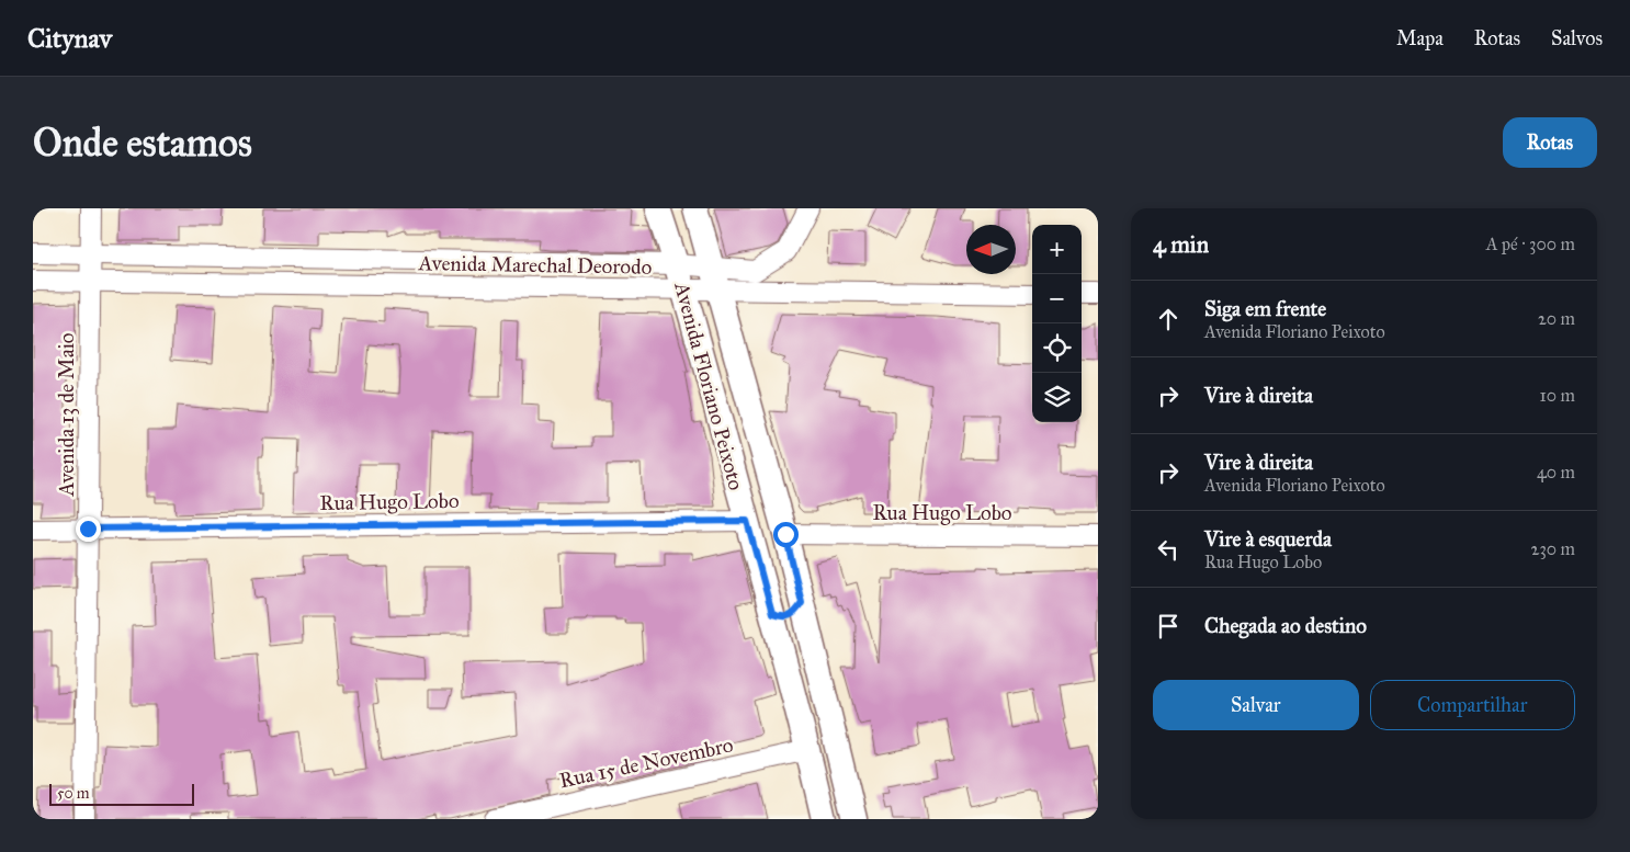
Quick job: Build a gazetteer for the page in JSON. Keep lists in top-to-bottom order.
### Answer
{
  "streets": {
    "street": [
      "Avenida Marechal Deorodo",
      "Avenida Floriano Peixoto",
      "Avenida 13 de Maio",
      "Rua Hugo Lobo",
      "Rua 15 de Novembro"
    ]
  },
  "crossings": [
    ["Avenida Marechal Deorodo", "Avenida Floriano Peixoto"],
    ["Avenida Marechal Deorodo", "Avenida 13 de Maio"],
    ["Avenida Floriano Peixoto", "Rua Hugo Lobo"],
    ["Avenida Floriano Peixoto", "Rua 15 de Novembro"],
    ["Avenida 13 de Maio", "Rua Hugo Lobo"]
  ],
  "scale_bar": "50 m",
  "north": "left",
  "page": {
    "header": "Citynav",
    "nav": ["Mapa", "Rotas", "Salvos"],
    "buttons": [
      "Rotas",
      ["Salvar", "Compartilhar"]
    ],
    "title": "Onde estamos",
    "heading": ["4 min", "A pé · 300 m"],
    "map_buttons": ["+", "−"],
    "list": [
      ["Siga em frente", "Avenida Floriano Peixoto", "20 m"],
      ["Vire à direita", "10 m"],
      ["Vire à direita", "Avenida Floriano Peixoto", "40 m"],
      ["Vire à esquerda", "Rua Hugo Lobo", "230 m"],
      "Chegada ao destino"
    ],
    "scale": "50 m"
  }
}
